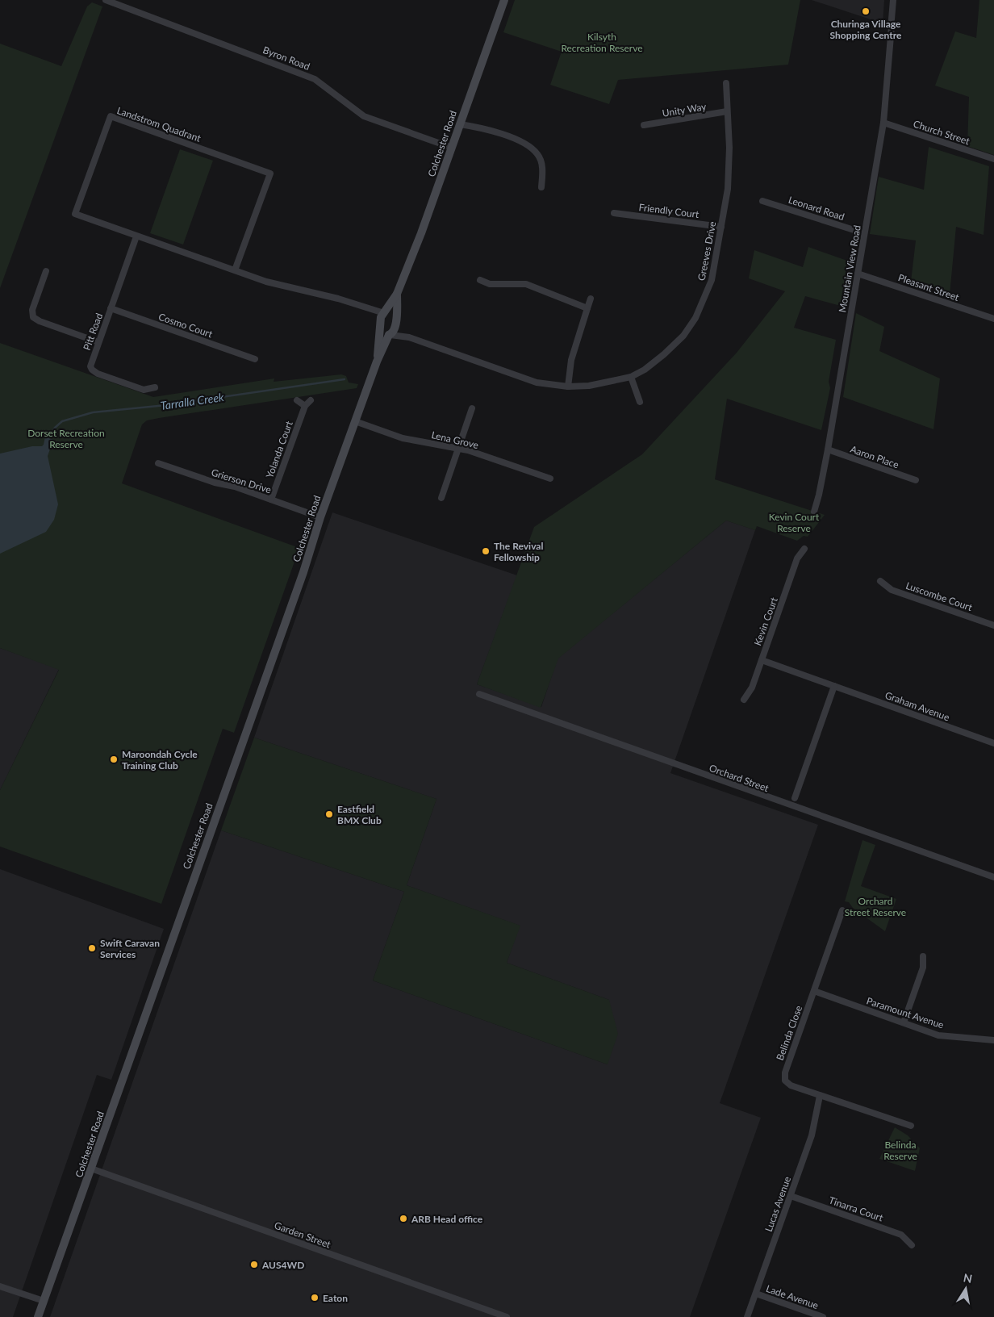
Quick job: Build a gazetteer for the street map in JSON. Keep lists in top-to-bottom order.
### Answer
{
  "streets": {
    "main road": ["Colchester Road"],
    "street": [
      "Byron Road",
      "Unity Way",
      "Landstrom Quadrant",
      "Church Street",
      "Leonard Road",
      "Friendly Court",
      "Greeves Drive",
      "Mountain View Road",
      "Pleasant Street",
      "Cosmo Court",
      "Pitt Road",
      "Lena Grove",
      "Yolanda Court",
      "Aaron Place",
      "Grierson Drive",
      "Luscombe Court",
      "Kevin Court",
      "Graham Avenue",
      "Orchard Street",
      "Paramount Avenue",
      "Belinda Close",
      "Lucas Avenue",
      "Tinarra Court",
      "Garden Street",
      "Lade Avenue"
    ]
  },
  "crossings": [
    ["Byron Road", "Colchester Road"],
    ["Unity Way", "Greeves Drive"],
    ["Landstrom Quadrant", "Colchester Road"],
    ["Landstrom Quadrant", "Pitt Road"],
    ["Church Street", "Mountain View Road"],
    ["Colchester Road", "Greeves Drive"],
    ["Colchester Road", "Lena Grove"],
    ["Colchester Road", "Grierson Drive"],
    ["Colchester Road", "Garden Street"],
    ["Leonard Road", "Mountain View Road"],
    ["Friendly Court", "Greeves Drive"],
    ["Mountain View Road", "Pleasant Street"],
    ["Mountain View Road", "Aaron Place"],
    ["Cosmo Court", "Pitt Road"],
    ["Yolanda Court", "Grierson Drive"],
    ["Kevin Court", "Graham Avenue"],
    ["Paramount Avenue", "Belinda Close"],
    ["Belinda Close", "Lucas Avenue"],
    ["Lucas Avenue", "Tinarra Court"],
    ["Lucas Avenue", "Lade Avenue"]
  ],
  "water": ["Tarralla Creek"],
  "parks": [
    "Kilsyth Recreation Reserve",
    "Dorset Recreation Reserve",
    "Kevin Court Reserve",
    "Orchard Street Reserve",
    "Belinda Reserve"
  ],
  "places": [
    "Churinga Village Shopping Centre",
    "The Revival Fellowship",
    "Maroondah Cycle Training Club",
    "Eastfield BMX Club",
    "Swift Caravan Services",
    "ARB Head office",
    "AUS4WD",
    "Eaton"
  ],
  "north": "top"
}
